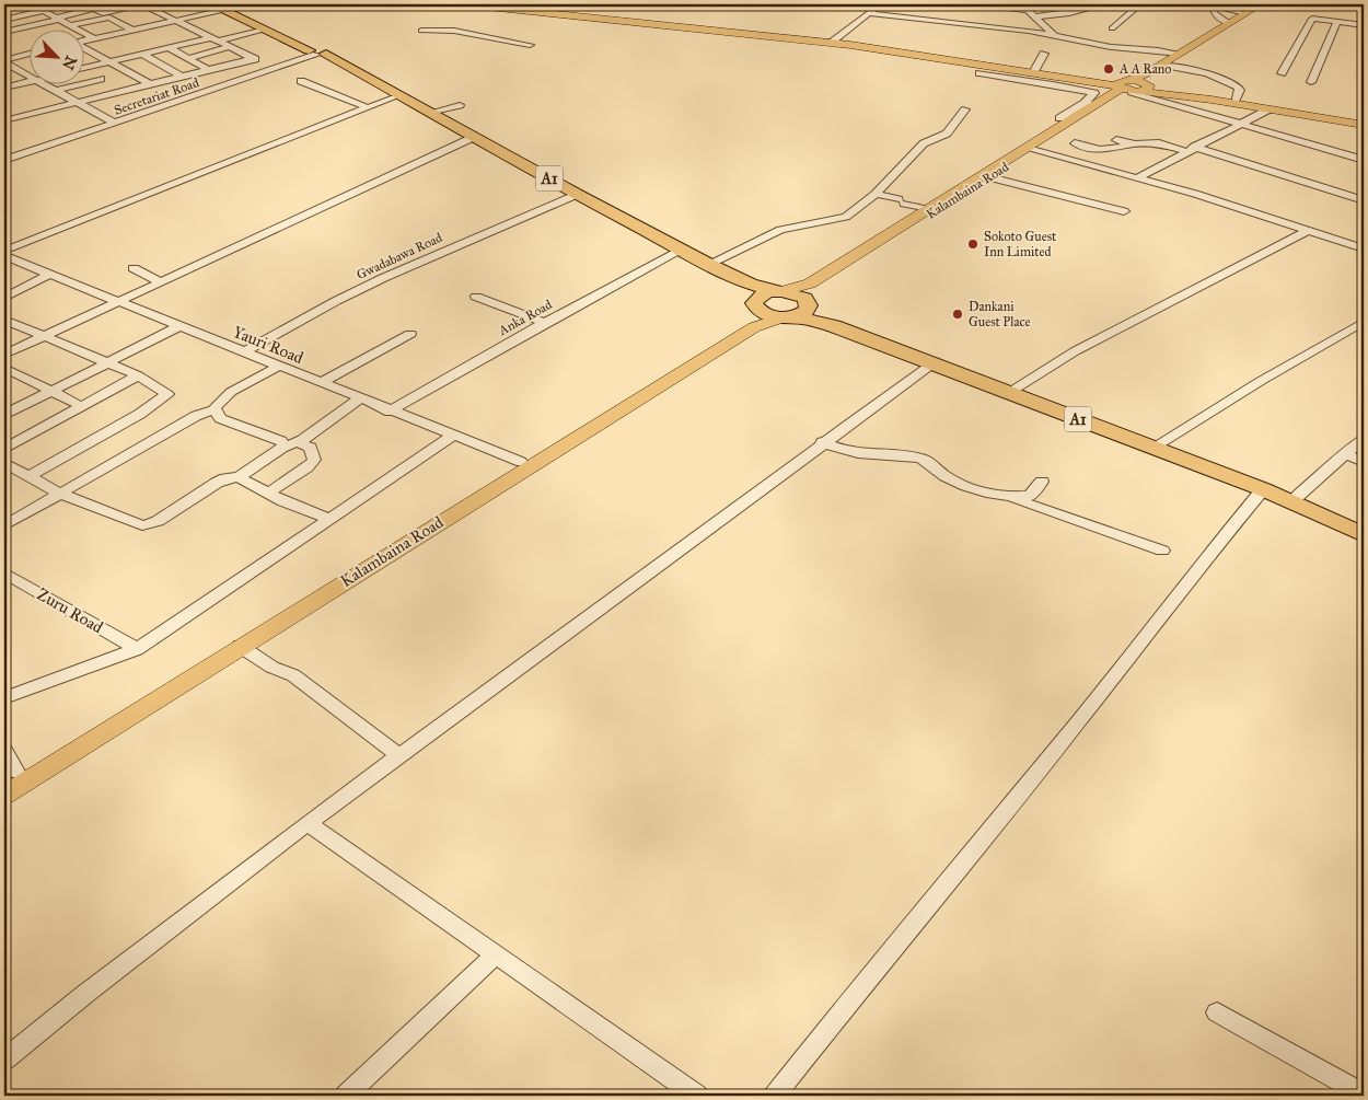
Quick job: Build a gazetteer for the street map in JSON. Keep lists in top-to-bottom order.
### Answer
{
  "streets": {
    "highway": ["A1"],
    "main road": ["Kalambaina Road"],
    "street": [
      "Secretariat Road",
      "Gwadabawa Road",
      "Anka Road",
      "Yauri Road",
      "Zuru Road"
    ]
  },
  "crossings": [
    ["Secretariat Road", "A1"],
    ["A1", "Kalambaina Road"],
    ["A1", "Gwadabawa Road"],
    ["A1", "Anka Road"],
    ["Gwadabawa Road", "Yauri Road"],
    ["Anka Road", "Yauri Road"]
  ],
  "places": ["A A Rano", "Sokoto Guest Inn Limited", "Dankani Guest Place"],
  "north": "bottom right"
}
